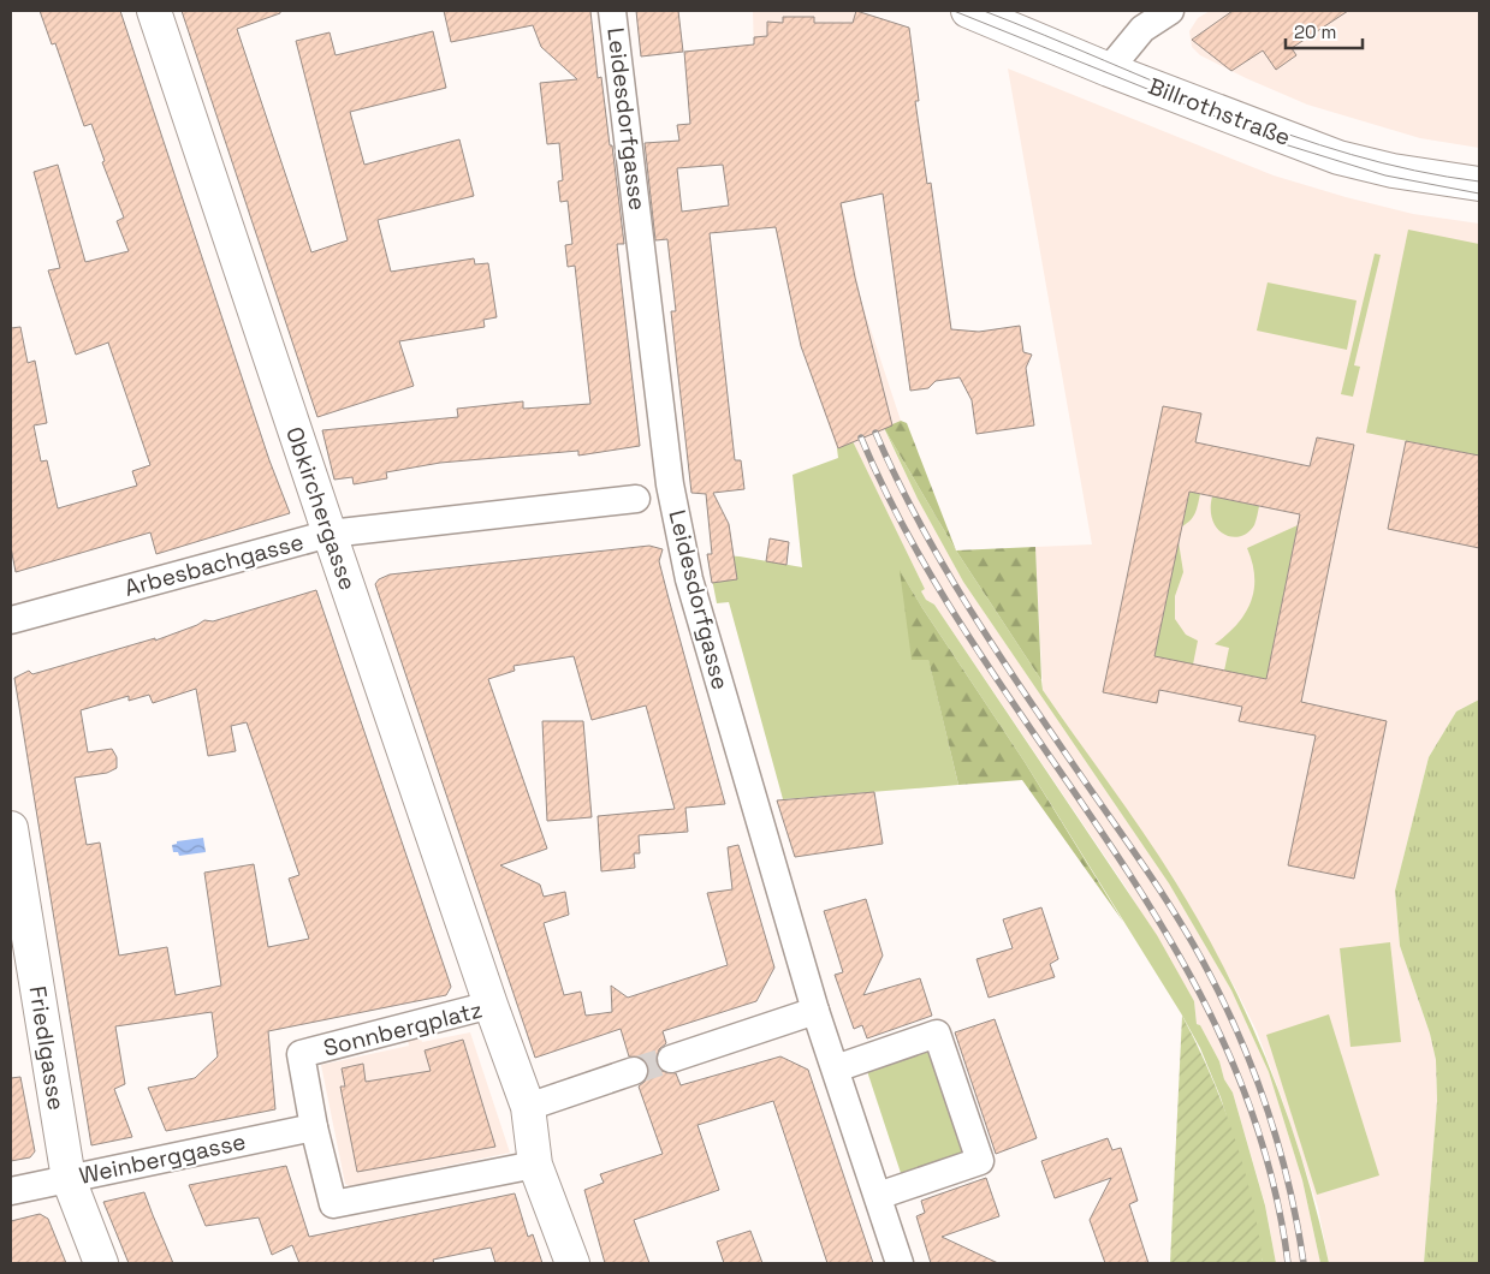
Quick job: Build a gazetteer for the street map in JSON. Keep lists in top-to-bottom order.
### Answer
{
  "streets": {
    "street": [
      "Billrothstraße",
      "Leidesdorfgasse",
      "Obkirchergasse",
      "Arbesbachgasse",
      "Sonnbergplatz",
      "Friedlgasse",
      "Weinberggasse"
    ]
  },
  "crossings": [
    ["Obkirchergasse", "Arbesbachgasse"],
    ["Obkirchergasse", "Sonnbergplatz"],
    ["Sonnbergplatz", "Weinberggasse"],
    ["Friedlgasse", "Weinberggasse"]
  ],
  "scale_bar": "20 m"
}
